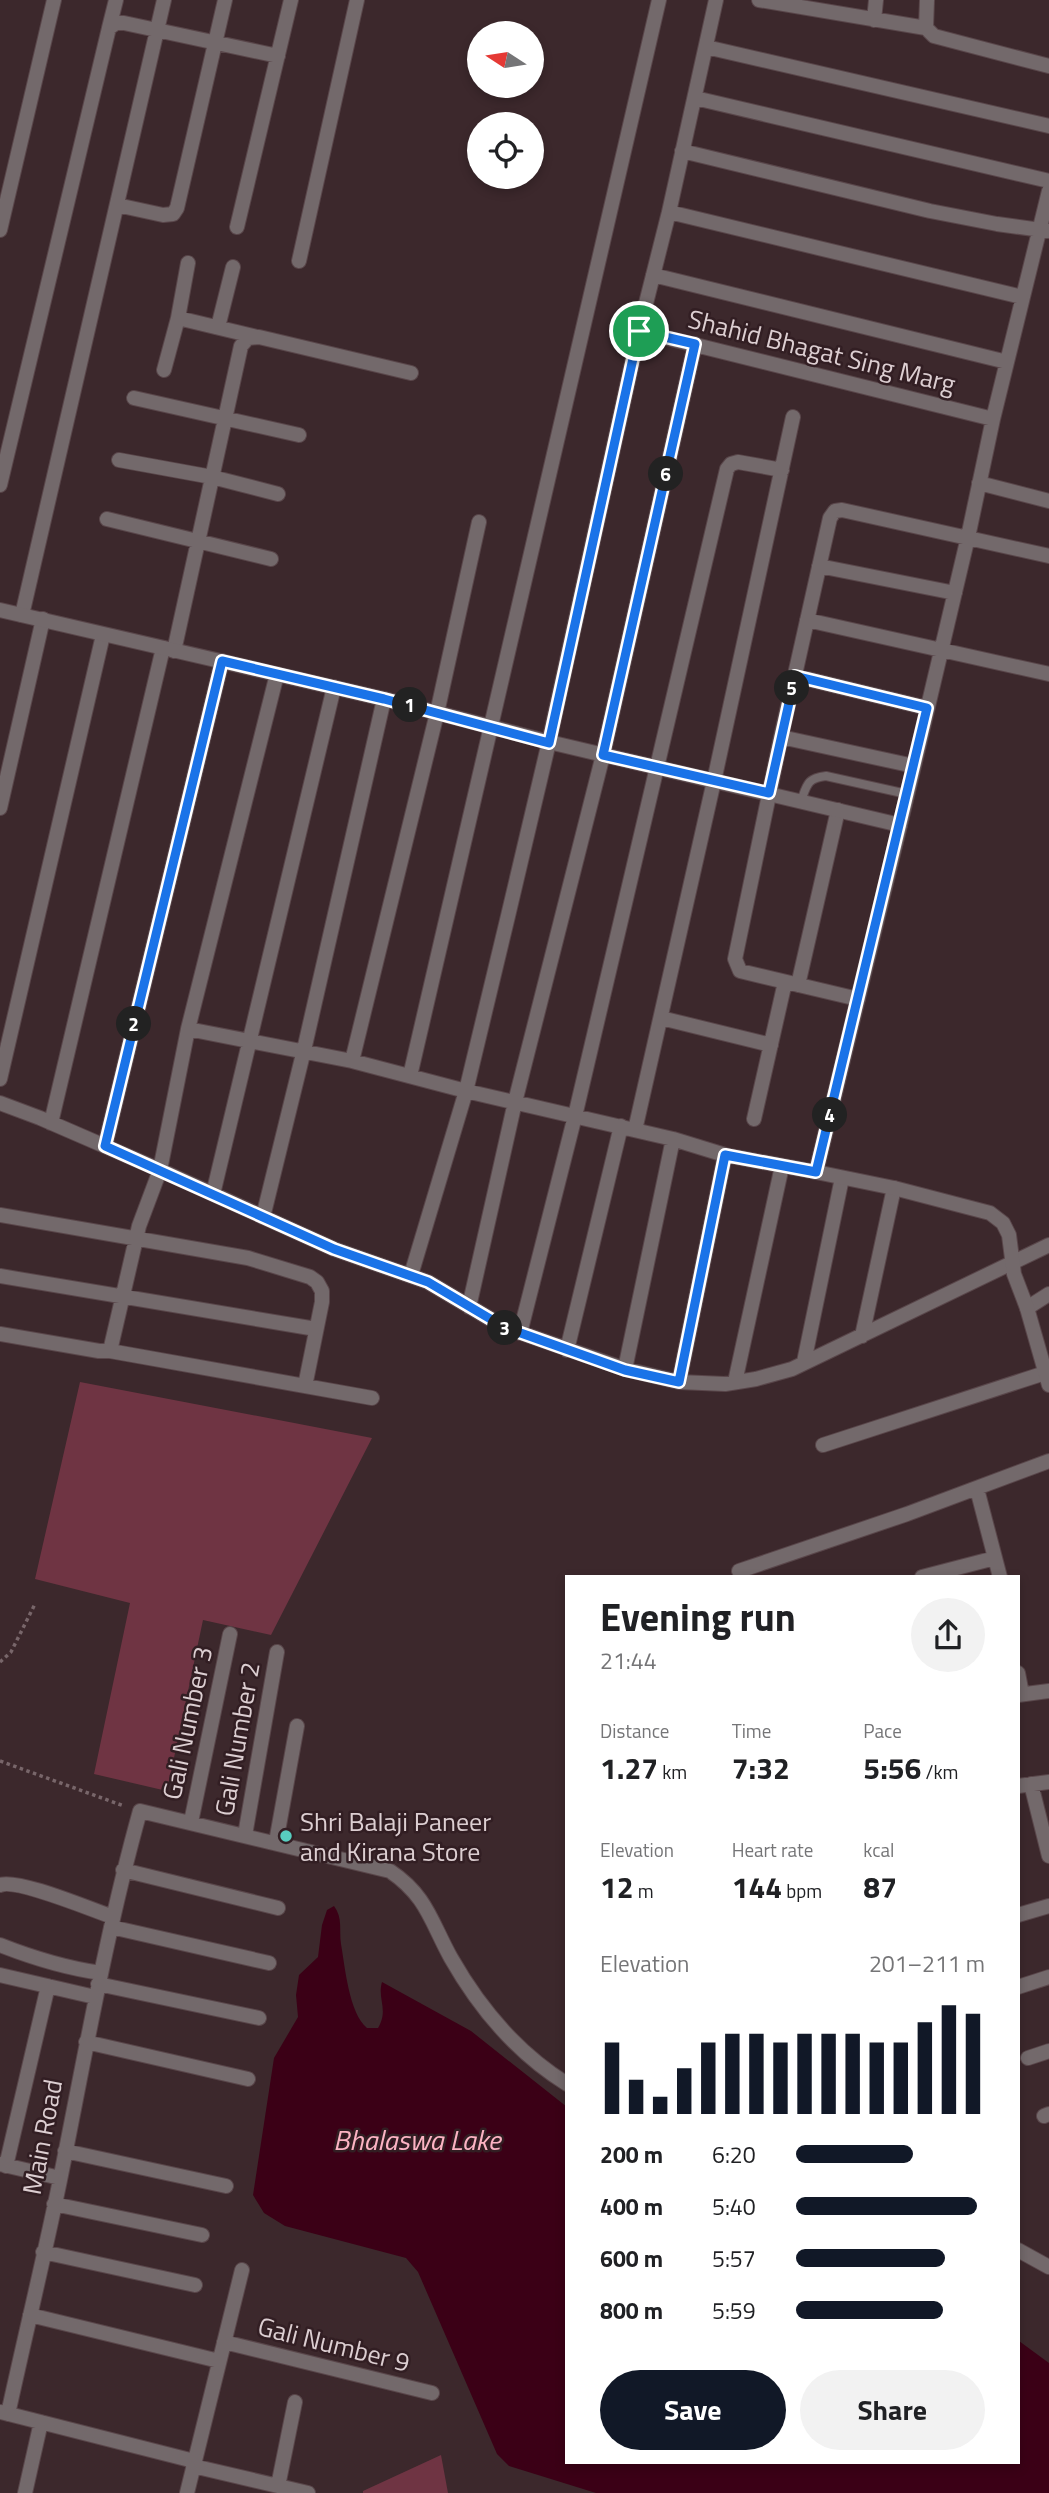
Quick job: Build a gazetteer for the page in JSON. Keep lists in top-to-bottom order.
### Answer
{
  "streets": {
    "street": [
      "Shahid Bhagat Sing Marg",
      "Gali Number 3",
      "Gali Number 2",
      "Main Road",
      "Gali Number 9"
    ]
  },
  "water": ["Bhalaswa Lake"],
  "places": ["Shri Balaji Paneer and Kirana Store"],
  "north": "left",
  "page": {
    "pins": [
      "6",
      "5",
      "1",
      "2",
      "4",
      "3"
    ],
    "heading": ["Evening run", "21:44"],
    "stats": [
      ["Distance", "1.27 km"],
      ["Time", "7:32"],
      ["Pace", "5:56 /km"],
      ["Elevation", "12 m"],
      ["Heart rate", "144 bpm"],
      ["kcal", "87"]
    ],
    "chart": ["Elevation", "201–211 m"],
    "list": [
      {
        "name": "200 m",
        "note": "6:20"
      },
      {
        "name": "400 m",
        "note": "5:40"
      },
      {
        "name": "600 m",
        "note": "5:57"
      },
      {
        "name": "800 m",
        "note": "5:59"
      }
    ],
    "buttons": ["Save", "Share"]
  }
}
